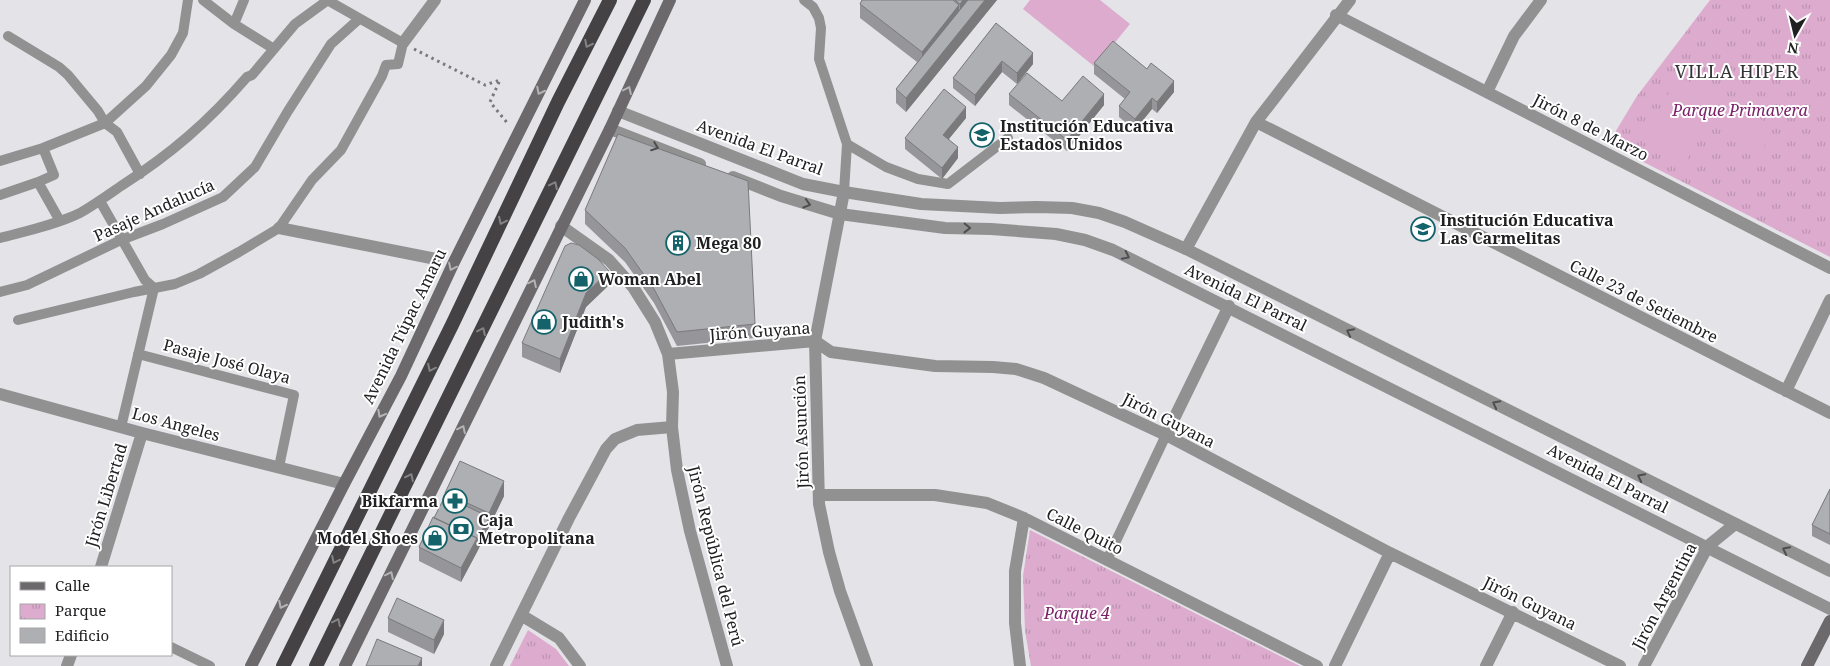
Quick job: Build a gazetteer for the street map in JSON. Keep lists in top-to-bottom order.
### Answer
{
  "streets": {
    "main road": ["Avenida Túpac Amaru"],
    "street": [
      "Jirón 8 de Marzo",
      "Avenida El Parral",
      "Calle 23 de Setiembre",
      "Jirón Guyana",
      "Los Angeles",
      "Jirón Asunción",
      "Jirón Libertad",
      "Calle Quito",
      "Jirón República del Perú",
      "Jirón Argentina"
    ],
    "lane": ["Pasaje Andalucía", "Pasaje José Olaya"]
  },
  "crossings": [
    ["Avenida El Parral", "Jirón Asunción"],
    ["Avenida El Parral", "Jirón Argentina"],
    ["Avenida Túpac Amaru", "Los Angeles"],
    ["Jirón Guyana", "Jirón Asunción"],
    ["Jirón Guyana", "Jirón República del Perú"],
    ["Pasaje José Olaya", "Los Angeles"],
    ["Los Angeles", "Jirón Libertad"],
    ["Jirón Asunción", "Calle Quito"]
  ],
  "districts": ["VILLA HIPER"],
  "parks": ["Parque Primavera", "Parque 4"],
  "places": {
    "school or university": ["Institución Educativa Estados Unidos", "Institución Educativa Las Carmelitas"],
    "building": ["Mega 80"],
    "shop": ["Woman Abel", "Judith's", "Model Shoes"],
    "pharmacy": ["Bikfarma"],
    "bank": ["Caja Metropolitana"]
  },
  "legend": ["Calle", "Parque", "Edificio"],
  "north": "bottom"
}
